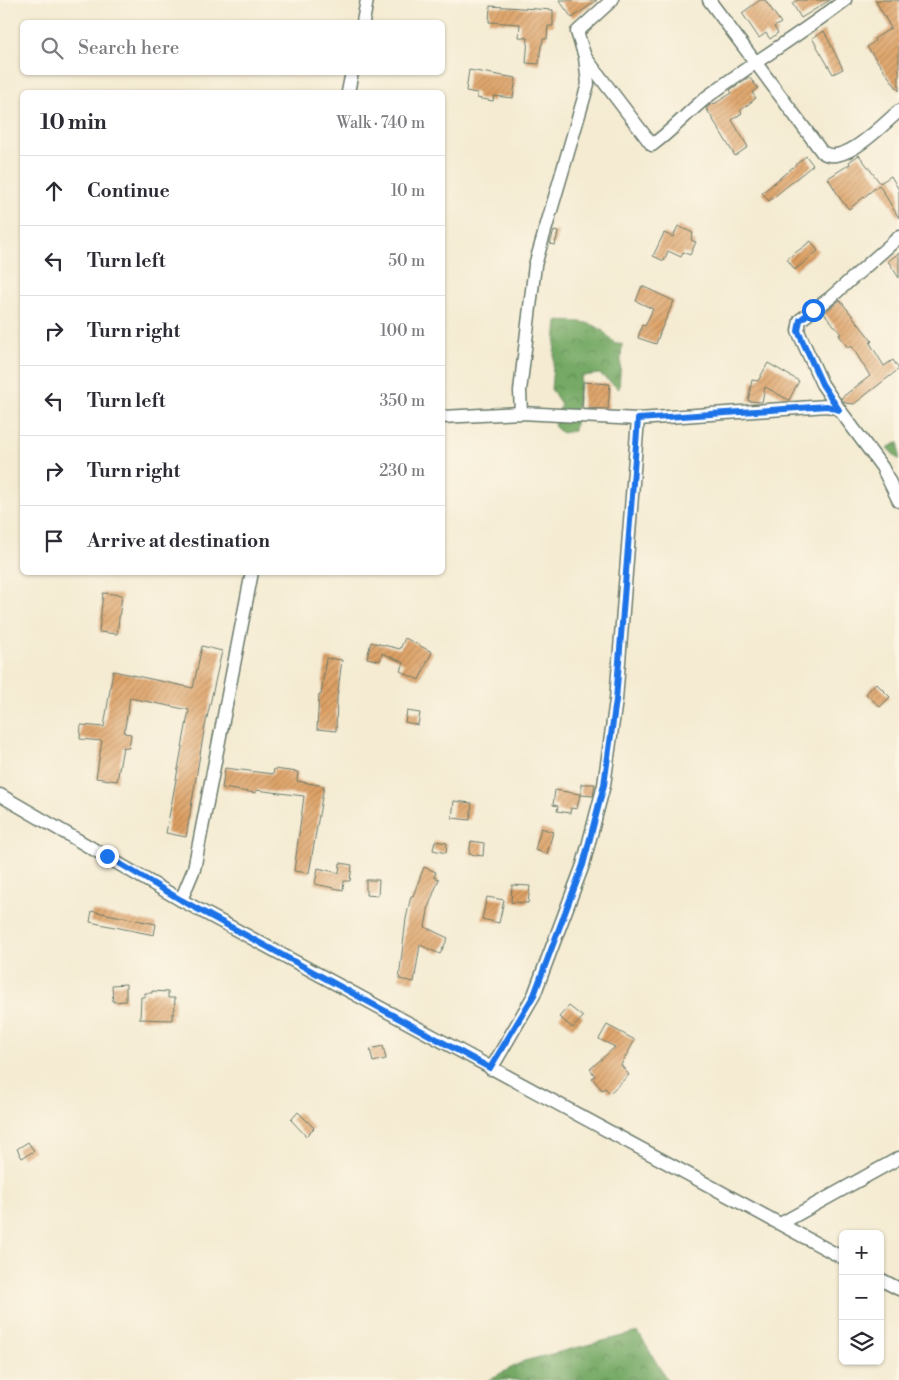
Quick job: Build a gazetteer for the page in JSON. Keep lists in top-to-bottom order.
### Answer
{
  "page": {
    "search": "Search here",
    "heading": ["10 min", "Walk · 740 m"],
    "list": [
      ["Continue", "10 m"],
      ["Turn left", "50 m"],
      ["Turn right", "100 m"],
      ["Turn left", "350 m"],
      ["Turn right", "230 m"],
      "Arrive at destination"
    ],
    "map_buttons": ["+", "−"]
  }
}
